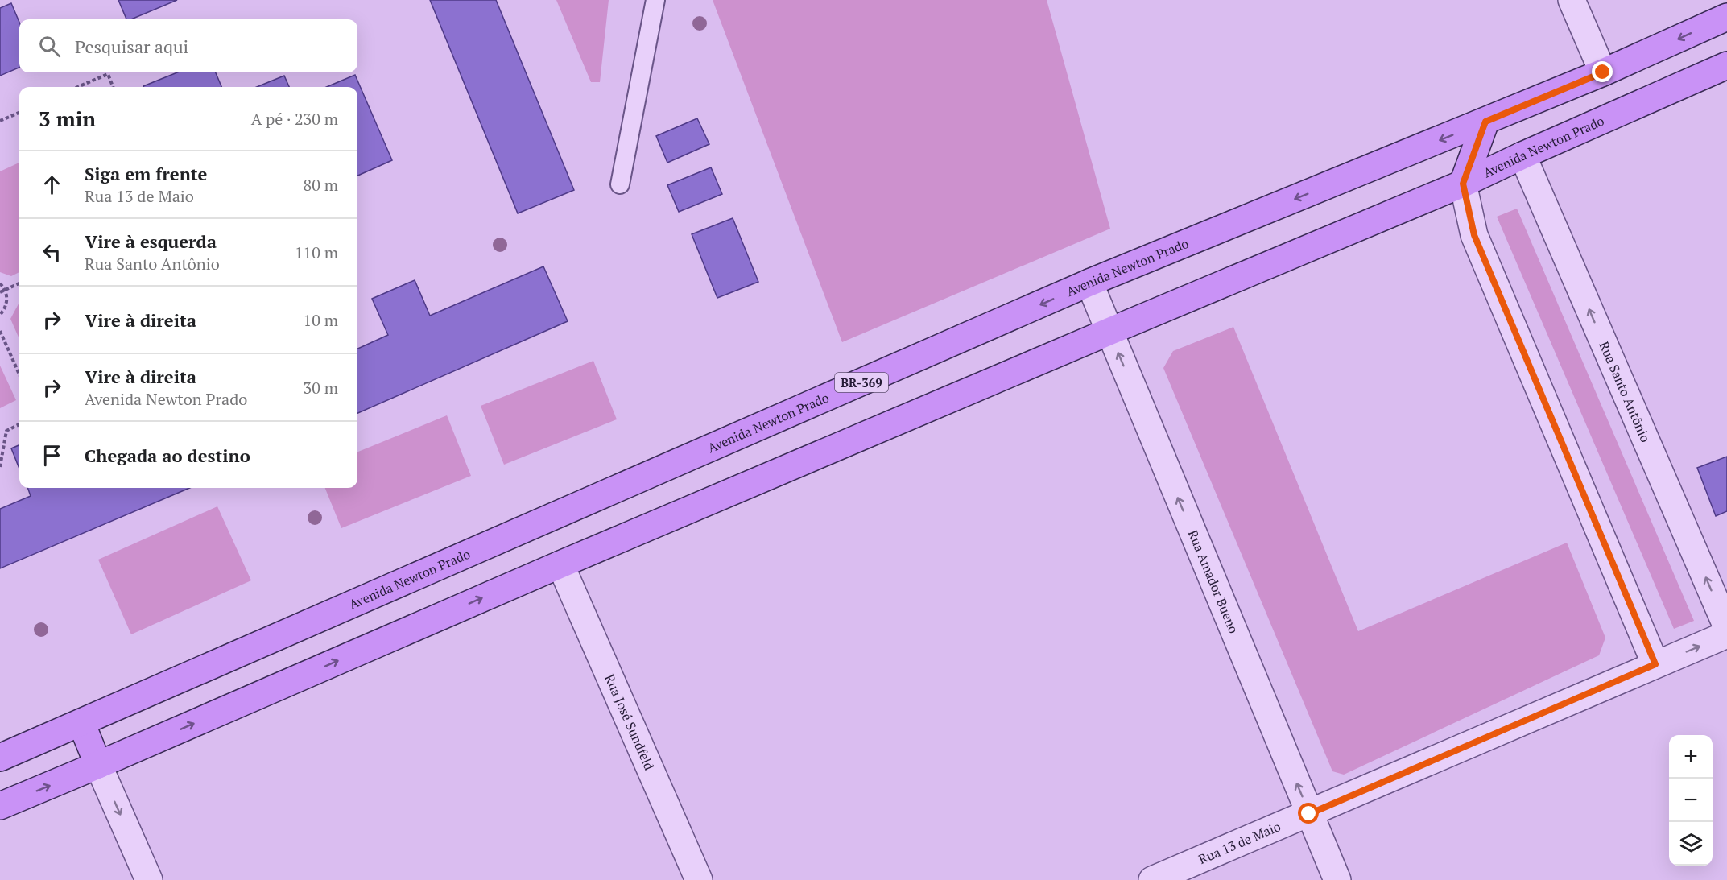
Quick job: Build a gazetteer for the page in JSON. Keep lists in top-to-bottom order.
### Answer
{
  "streets": {
    "main road": ["Avenida Newton Prado", "BR-369"],
    "street": [
      "Rua Santo Antônio",
      "Rua Amador Bueno",
      "Rua José Sundfeld",
      "Rua 13 de Maio"
    ]
  },
  "crossings": [
    ["Avenida Newton Prado", "Rua Santo Antônio"],
    ["Avenida Newton Prado", "Rua Amador Bueno"],
    ["Avenida Newton Prado", "Rua José Sundfeld"],
    ["Rua Amador Bueno", "Rua 13 de Maio"]
  ],
  "one_way": ["Rua Amador Bueno"],
  "page": {
    "search": "Pesquisar aqui",
    "heading": ["3 min", "A pé · 230 m"],
    "list": [
      ["Siga em frente", "Rua 13 de Maio", "80 m"],
      ["Vire à esquerda", "Rua Santo Antônio", "110 m"],
      ["Vire à direita", "10 m"],
      ["Vire à direita", "Avenida Newton Prado", "30 m"],
      "Chegada ao destino"
    ],
    "map_buttons": ["+", "−"]
  }
}
